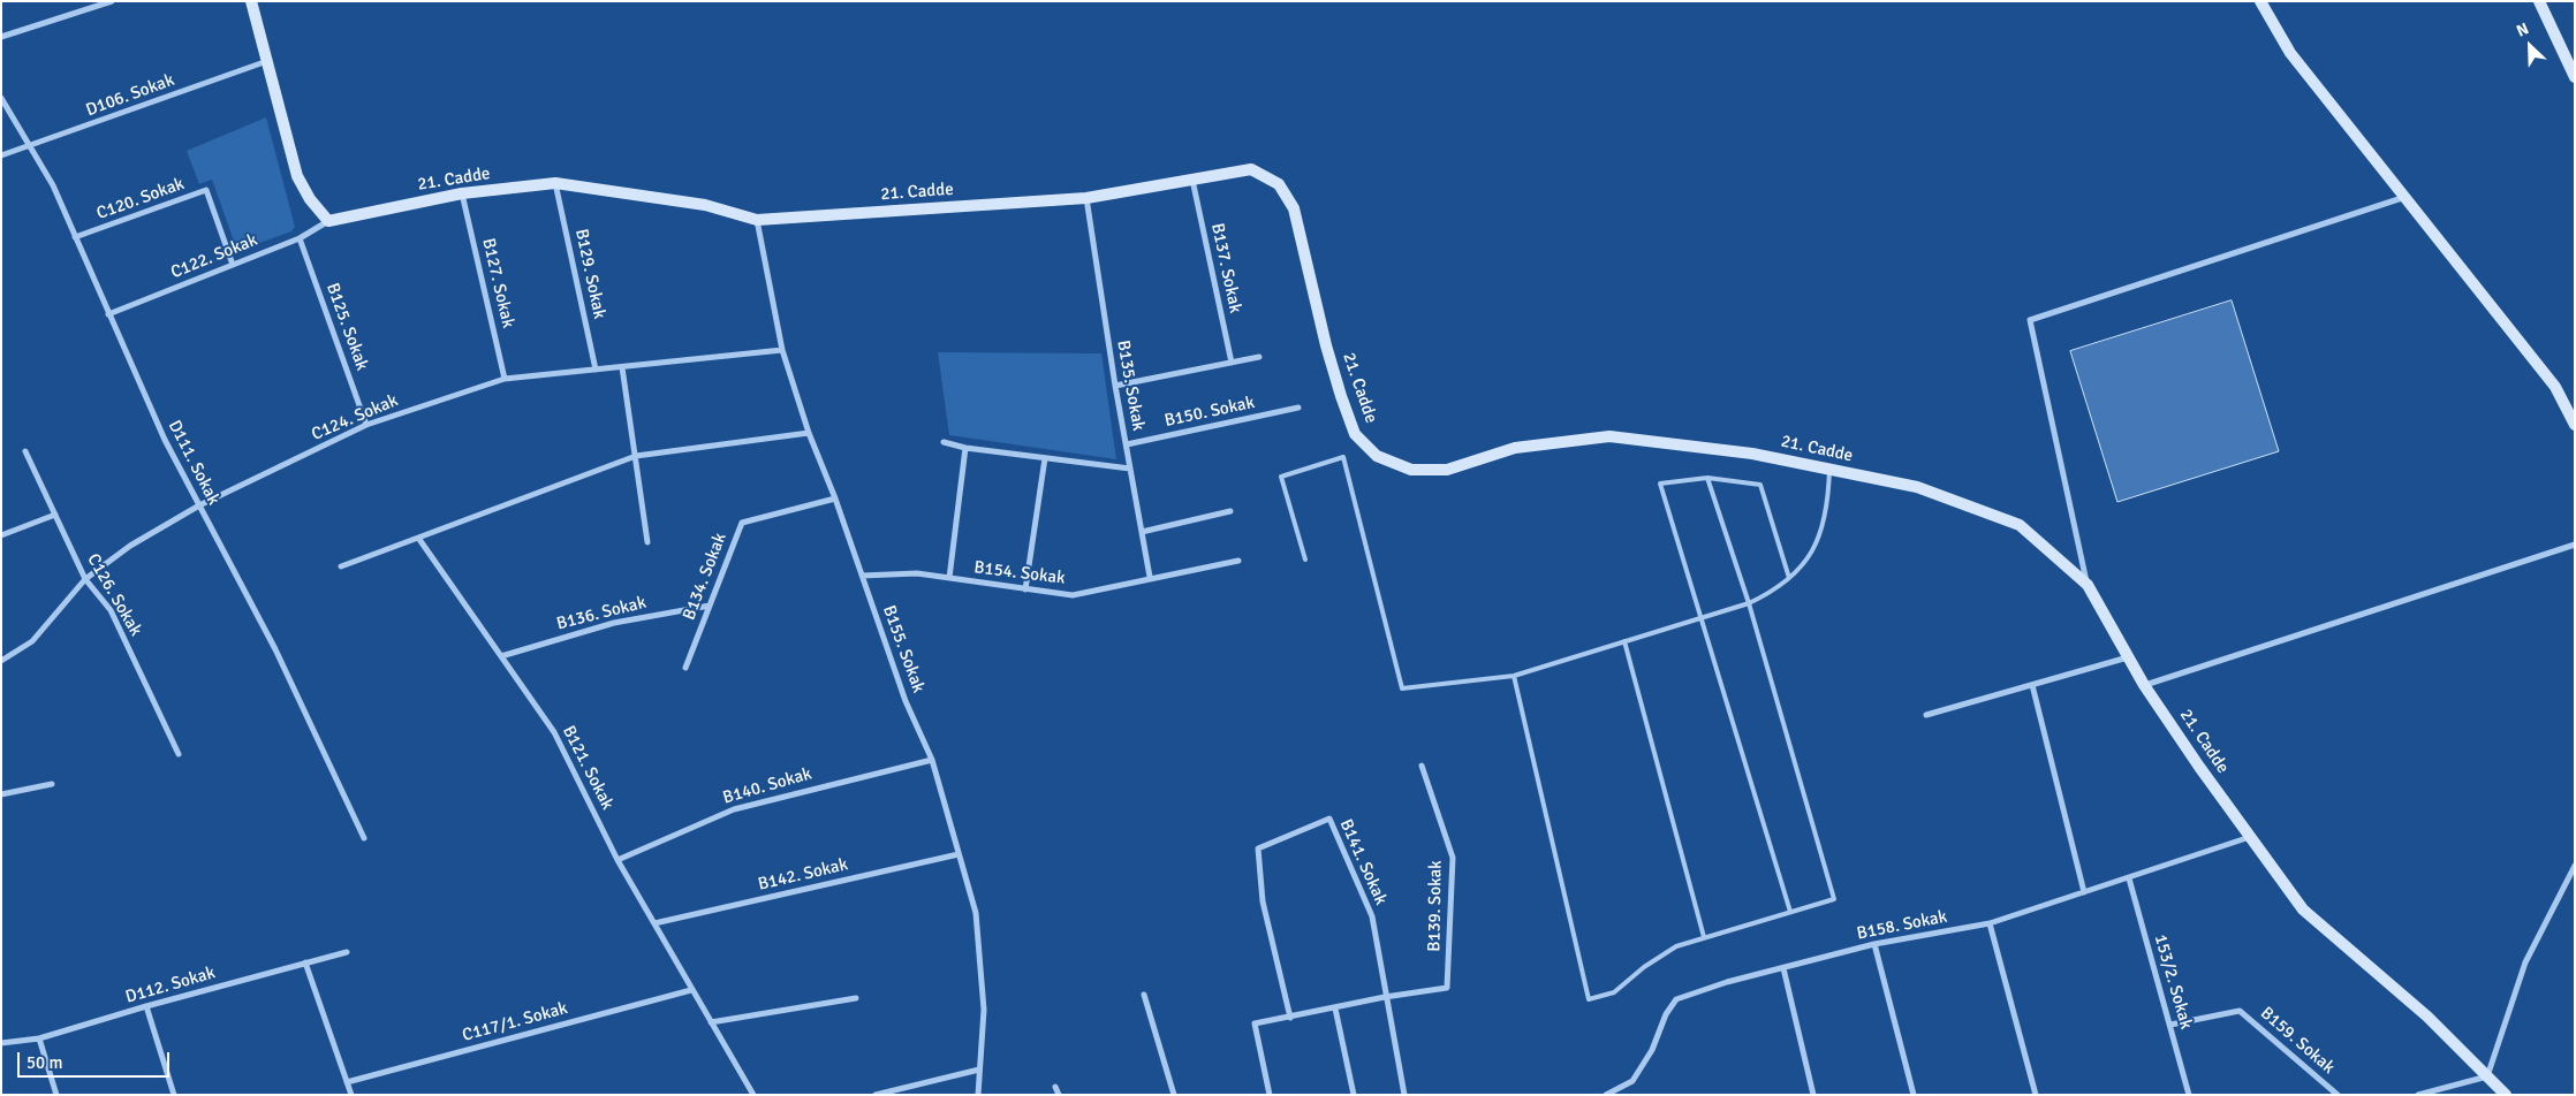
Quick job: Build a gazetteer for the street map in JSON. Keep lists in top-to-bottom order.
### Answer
{
  "streets": {
    "main road": ["21. Cadde"],
    "street": [
      "D106. Sokak",
      "C120. Sokak",
      "C122. Sokak",
      "B137. Sokak",
      "B129. Sokak",
      "B127. Sokak",
      "B125. Sokak",
      "B135. Sokak",
      "B150. Sokak",
      "C124. Sokak",
      "D111. Sokak",
      "B154. Sokak",
      "B134. Sokak",
      "C126. Sokak",
      "B136. Sokak",
      "B155. Sokak",
      "B121. Sokak",
      "B140. Sokak",
      "B141. Sokak",
      "B142. Sokak",
      "B139. Sokak",
      "B158. Sokak",
      "153/2. Sokak",
      "D112. Sokak",
      "C117/1. Sokak",
      "B159. Sokak"
    ]
  },
  "crossings": [
    ["D106. Sokak", "D111. Sokak"],
    ["21. Cadde", "C122. Sokak"],
    ["21. Cadde", "B137. Sokak"],
    ["21. Cadde", "B129. Sokak"],
    ["21. Cadde", "B127. Sokak"],
    ["21. Cadde", "B135. Sokak"],
    ["21. Cadde", "B155. Sokak"],
    ["21. Cadde", "B158. Sokak"],
    ["C120. Sokak", "C122. Sokak"],
    ["C120. Sokak", "D111. Sokak"],
    ["C122. Sokak", "B125. Sokak"],
    ["C122. Sokak", "D111. Sokak"],
    ["B129. Sokak", "C124. Sokak"],
    ["B127. Sokak", "C124. Sokak"],
    ["B125. Sokak", "C124. Sokak"],
    ["B135. Sokak", "B150. Sokak"],
    ["B135. Sokak", "B154. Sokak"],
    ["C124. Sokak", "D111. Sokak"],
    ["C124. Sokak", "C126. Sokak"],
    ["C124. Sokak", "B155. Sokak"],
    ["B154. Sokak", "B155. Sokak"],
    ["B134. Sokak", "B136. Sokak"],
    ["B134. Sokak", "B155. Sokak"],
    ["B136. Sokak", "B121. Sokak"],
    ["B155. Sokak", "B140. Sokak"],
    ["B155. Sokak", "B142. Sokak"],
    ["B121. Sokak", "B140. Sokak"],
    ["B121. Sokak", "B142. Sokak"],
    ["B121. Sokak", "C117/1. Sokak"],
    ["B141. Sokak", "B139. Sokak"],
    ["B158. Sokak", "153/2. Sokak"],
    ["153/2. Sokak", "B159. Sokak"]
  ],
  "scale_bar": "50 m",
  "north": "top left"
}
